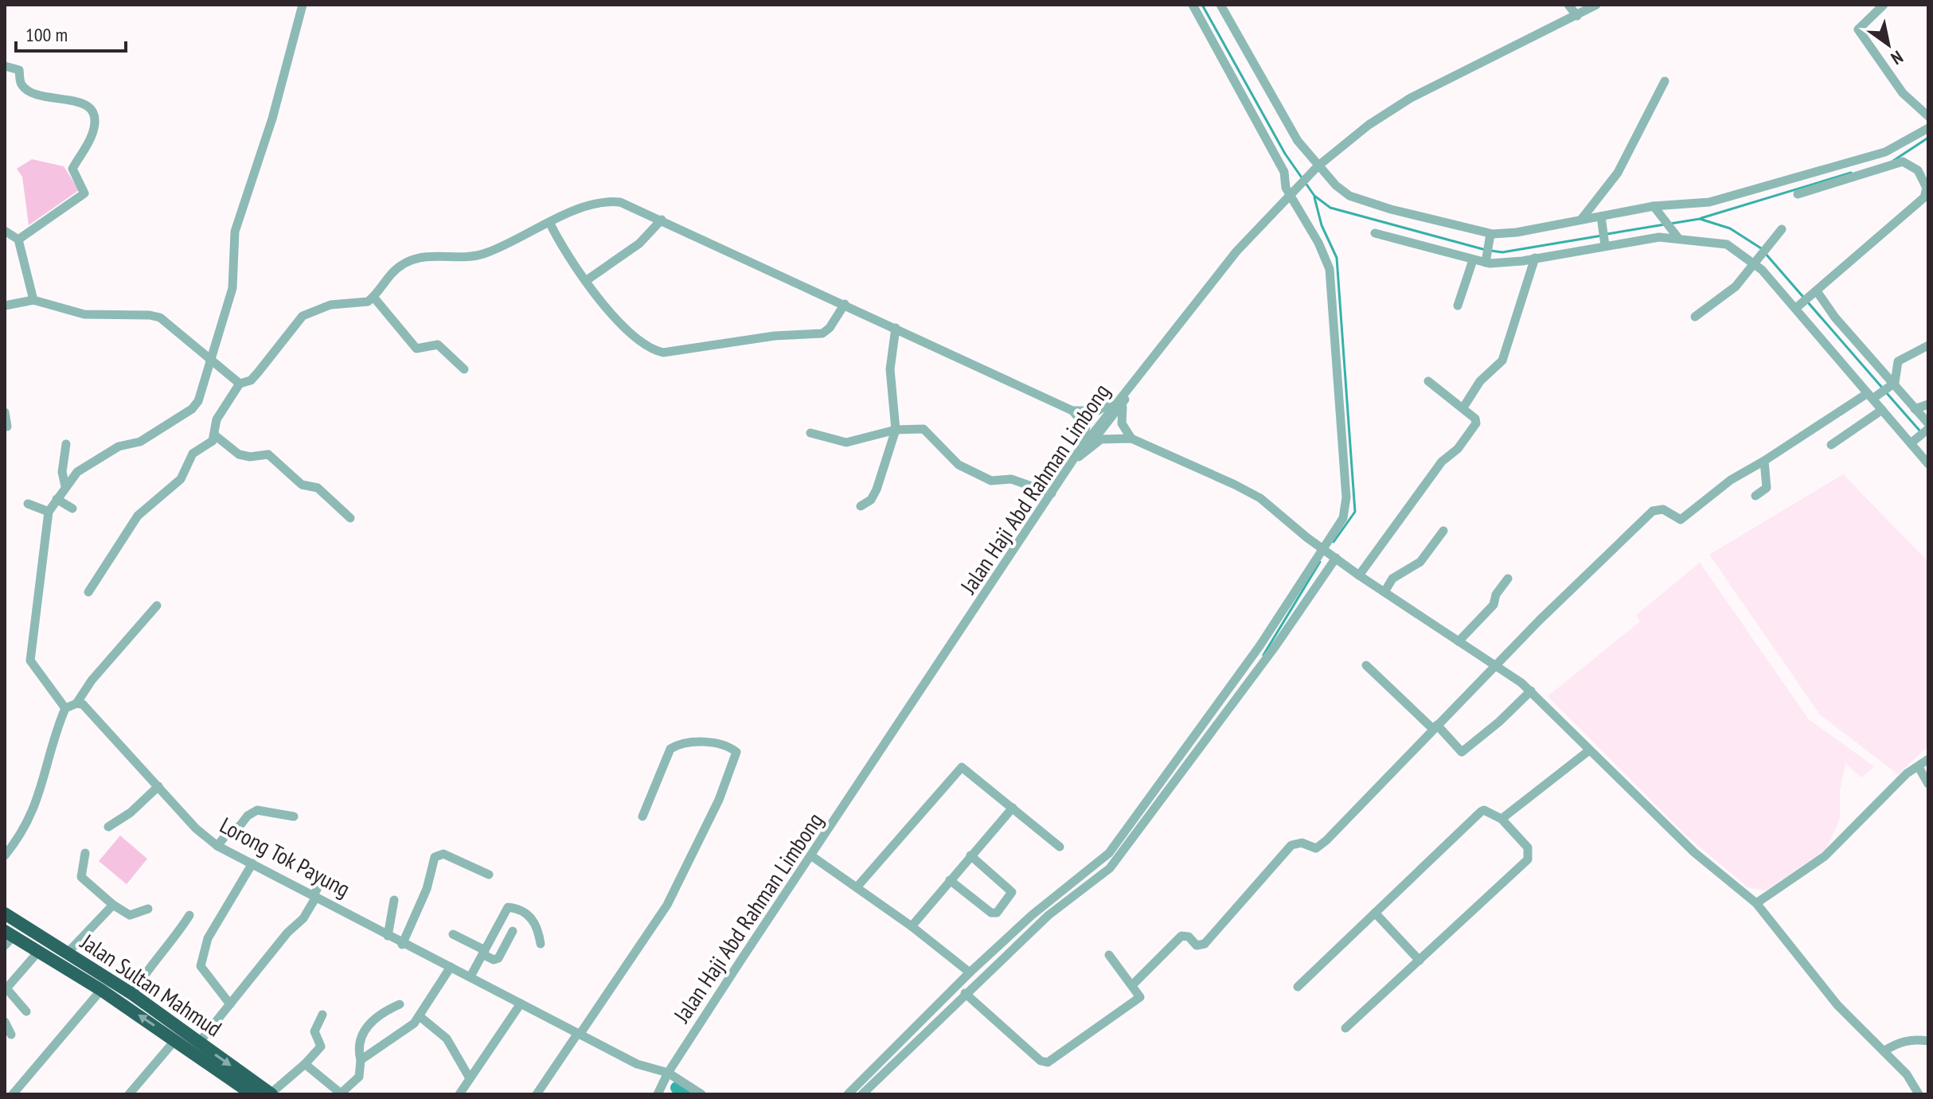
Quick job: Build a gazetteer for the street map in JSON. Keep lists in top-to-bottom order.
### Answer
{
  "streets": {
    "highway": ["Jalan Sultan Mahmud"],
    "street": ["Jalan Haji Abd Rahman Limbong", "Lorong Tok Payung"]
  },
  "crossings": [
    ["Jalan Haji Abd Rahman Limbong", "Lorong Tok Payung"]
  ],
  "scale_bar": "100 m",
  "north": "bottom right"
}
